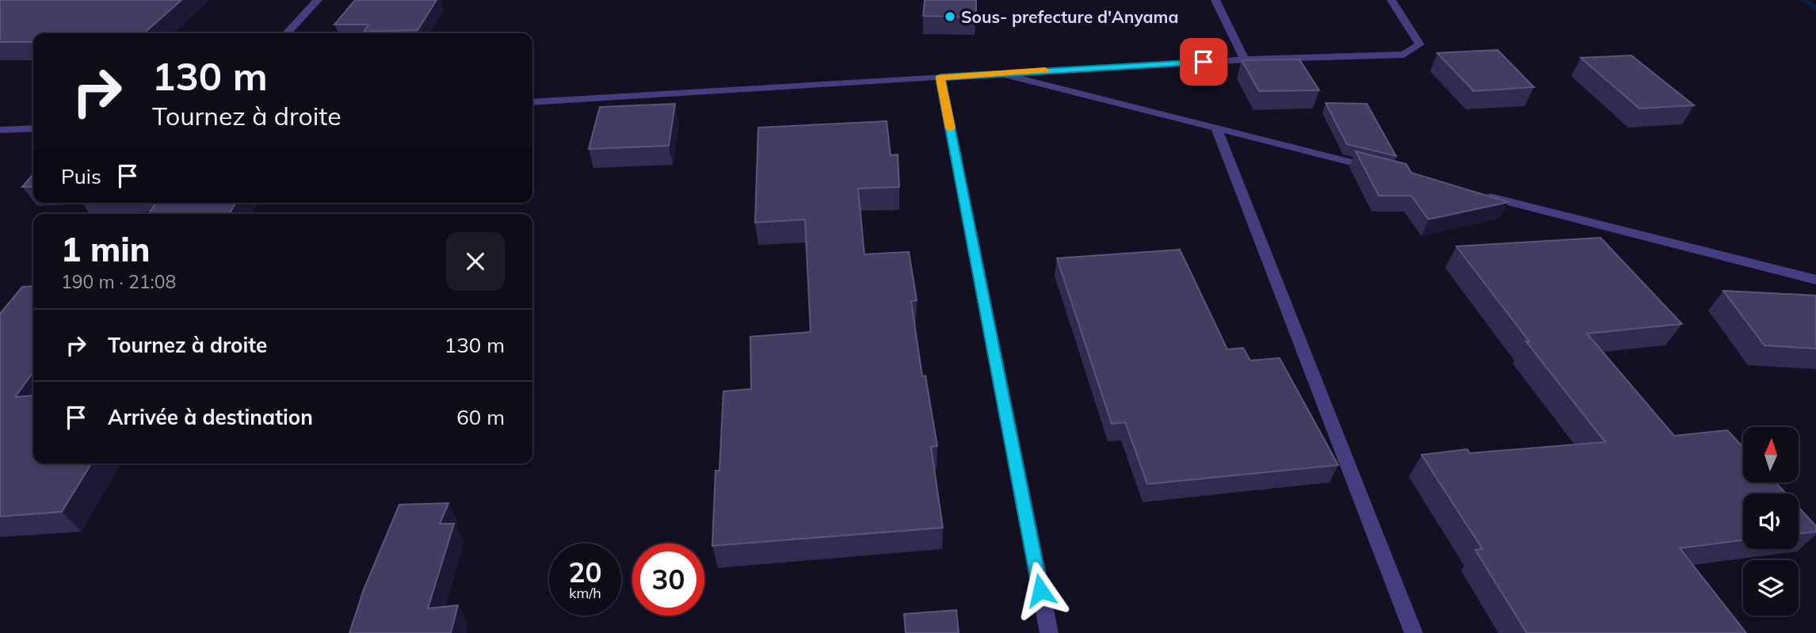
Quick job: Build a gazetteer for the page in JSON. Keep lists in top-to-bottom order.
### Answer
{
  "places": ["Sous- prefecture d'Anyama"],
  "north": "top",
  "page": {
    "turn": ["130 m", "Tournez à droite"],
    "then": "Puis",
    "heading": ["1 min", "190 m · 21:08"],
    "list": [
      {
        "name": "Tournez à droite",
        "value": "130 m"
      },
      {
        "name": "Arrivée à destination",
        "value": "60 m"
      }
    ],
    "speed": "20 km/h",
    "limit": "30"
  }
}
